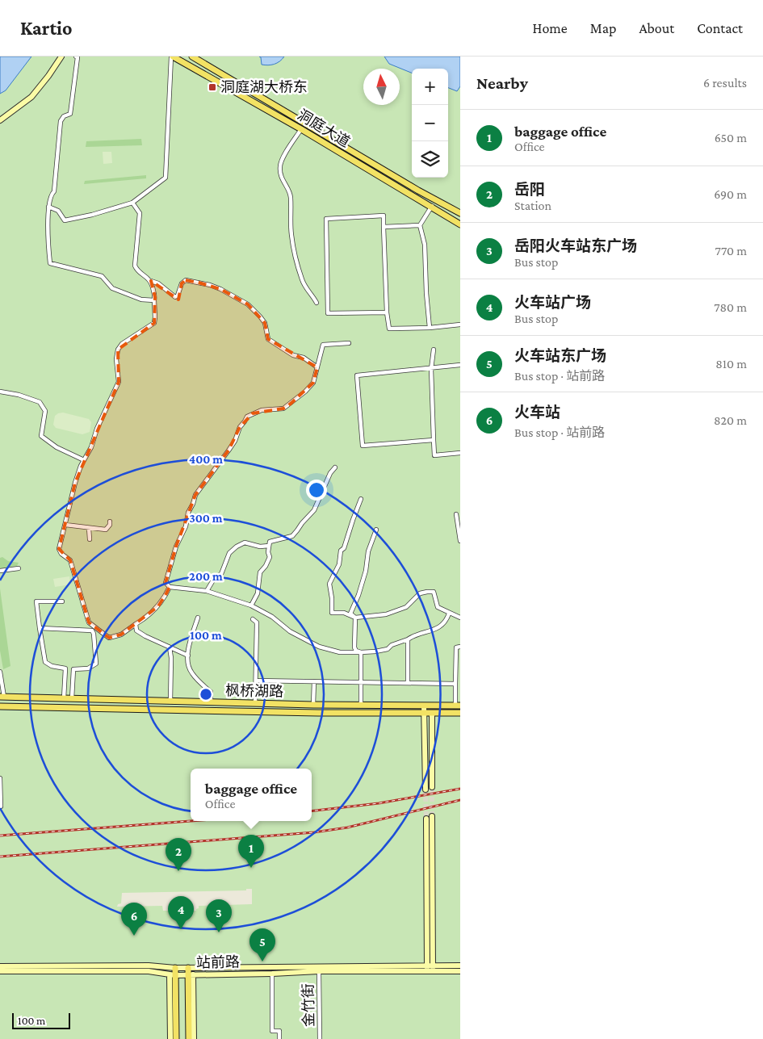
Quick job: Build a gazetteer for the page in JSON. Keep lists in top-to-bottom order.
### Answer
{
  "streets": {
    "main road": ["洞庭大道", "枫桥湖路", "站前路"],
    "street": ["金竹街"]
  },
  "crossings": [
    ["站前路", "金竹街"]
  ],
  "places": {
    "transit": ["洞庭湖大桥东"]
  },
  "scale_bar": "100 m",
  "north": "top",
  "page": {
    "header": "Kartio",
    "nav": [
      "Home",
      "Map",
      "About",
      "Contact"
    ],
    "heading": ["Nearby", "6 results"],
    "map_buttons": ["+", "−"],
    "list": [
      {
        "mark": "1",
        "name": "baggage office",
        "note": "Office",
        "value": "650 m"
      },
      {
        "mark": "2",
        "name": "岳阳",
        "note": "Station",
        "value": "690 m"
      },
      {
        "mark": "3",
        "name": "岳阳火车站东广场",
        "note": "Bus stop",
        "value": "770 m"
      },
      {
        "mark": "4",
        "name": "火车站广场",
        "note": "Bus stop",
        "value": "780 m"
      },
      {
        "mark": "5",
        "name": "火车站东广场",
        "note": "Bus stop · 站前路",
        "value": "810 m"
      },
      {
        "mark": "6",
        "name": "火车站",
        "note": "Bus stop · 站前路",
        "value": "820 m"
      }
    ],
    "popup": ["baggage office", "Office"],
    "pins": [
      "1",
      "2",
      "4",
      "3",
      "6",
      "5"
    ],
    "scale": "100 m"
  },
  "rings": [
    "400 m",
    "300 m",
    "200 m",
    "100 m"
  ]
}
